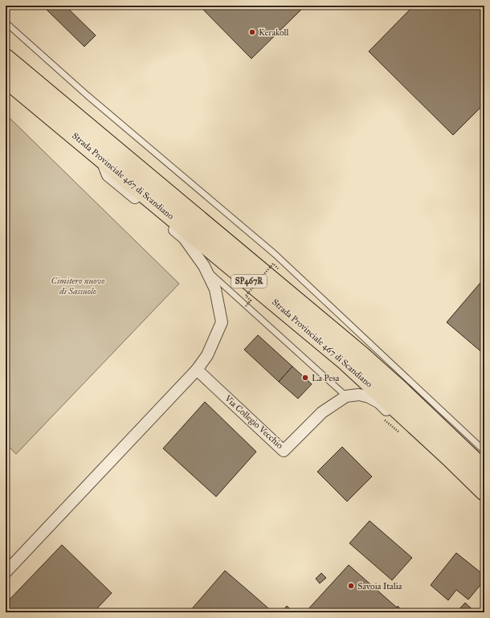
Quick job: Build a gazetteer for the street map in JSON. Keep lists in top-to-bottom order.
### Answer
{
  "streets": {
    "main road": ["Strada Provinciale 467 di Scandiano", "SP467R"],
    "street": ["Via Collegio Vecchio"]
  },
  "parks": ["Cimitero nuovo di Sassuolo"],
  "places": ["Kerakoll", "La Pesa", "Savoia Italia"]
}
